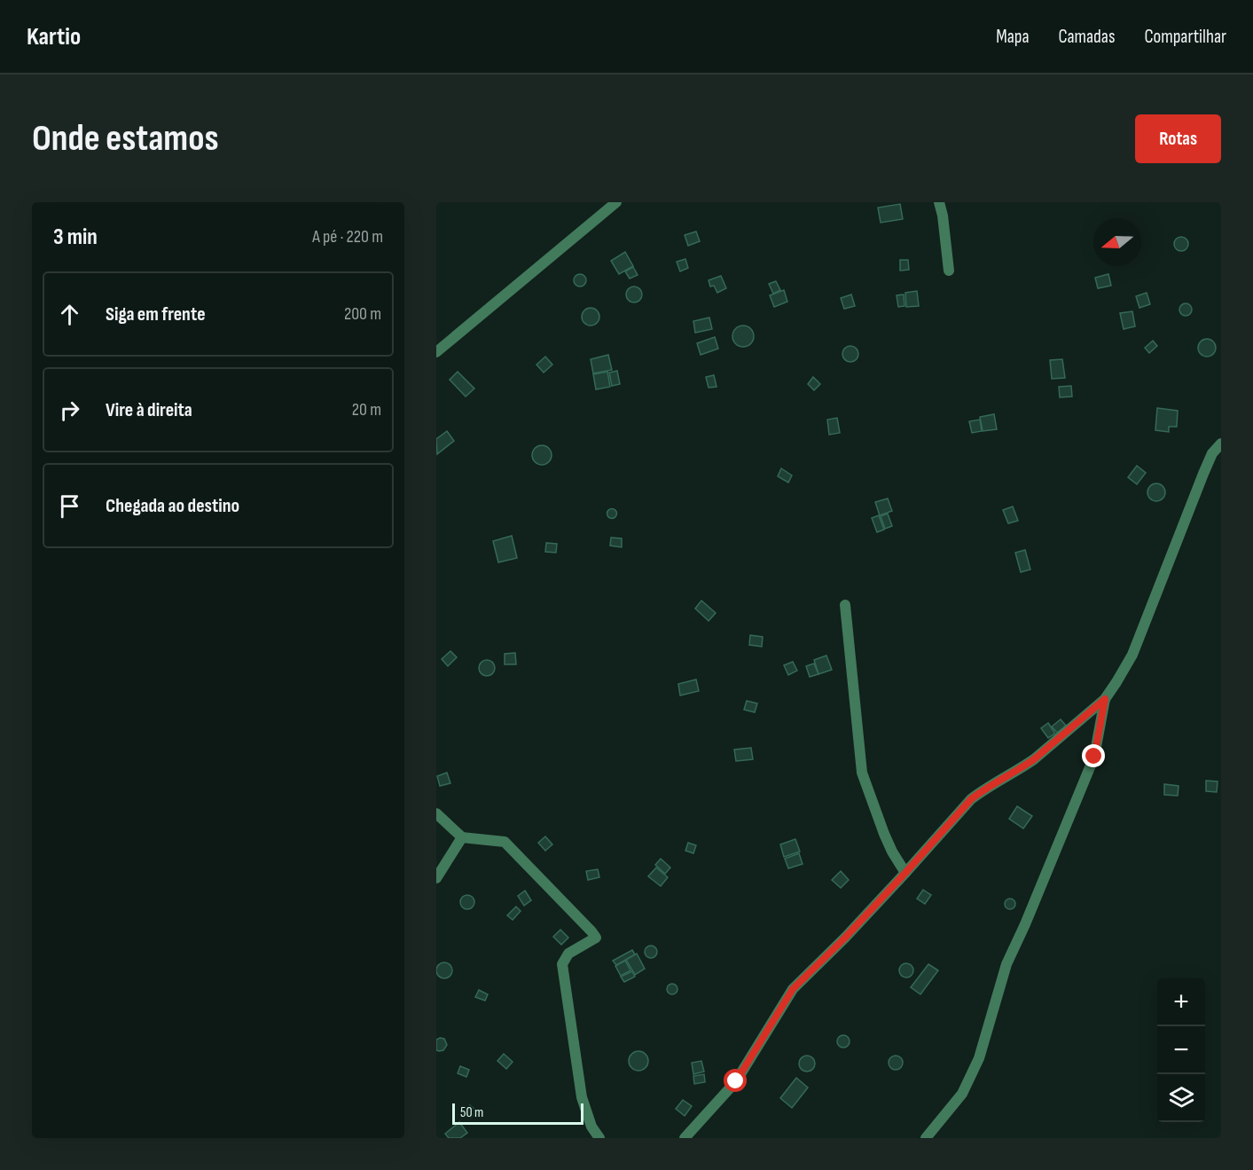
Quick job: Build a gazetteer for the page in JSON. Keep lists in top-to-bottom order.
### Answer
{
  "scale_bar": "50 m",
  "north": "left",
  "page": {
    "header": "Kartio",
    "nav": ["Mapa", "Camadas", "Compartilhar"],
    "buttons": "Rotas",
    "title": "Onde estamos",
    "heading": ["3 min", "A pé · 220 m"],
    "list": [
      ["Siga em frente", "200 m"],
      ["Vire à direita", "20 m"],
      "Chegada ao destino"
    ],
    "map_buttons": ["+", "−"],
    "scale": "50 m"
  }
}
